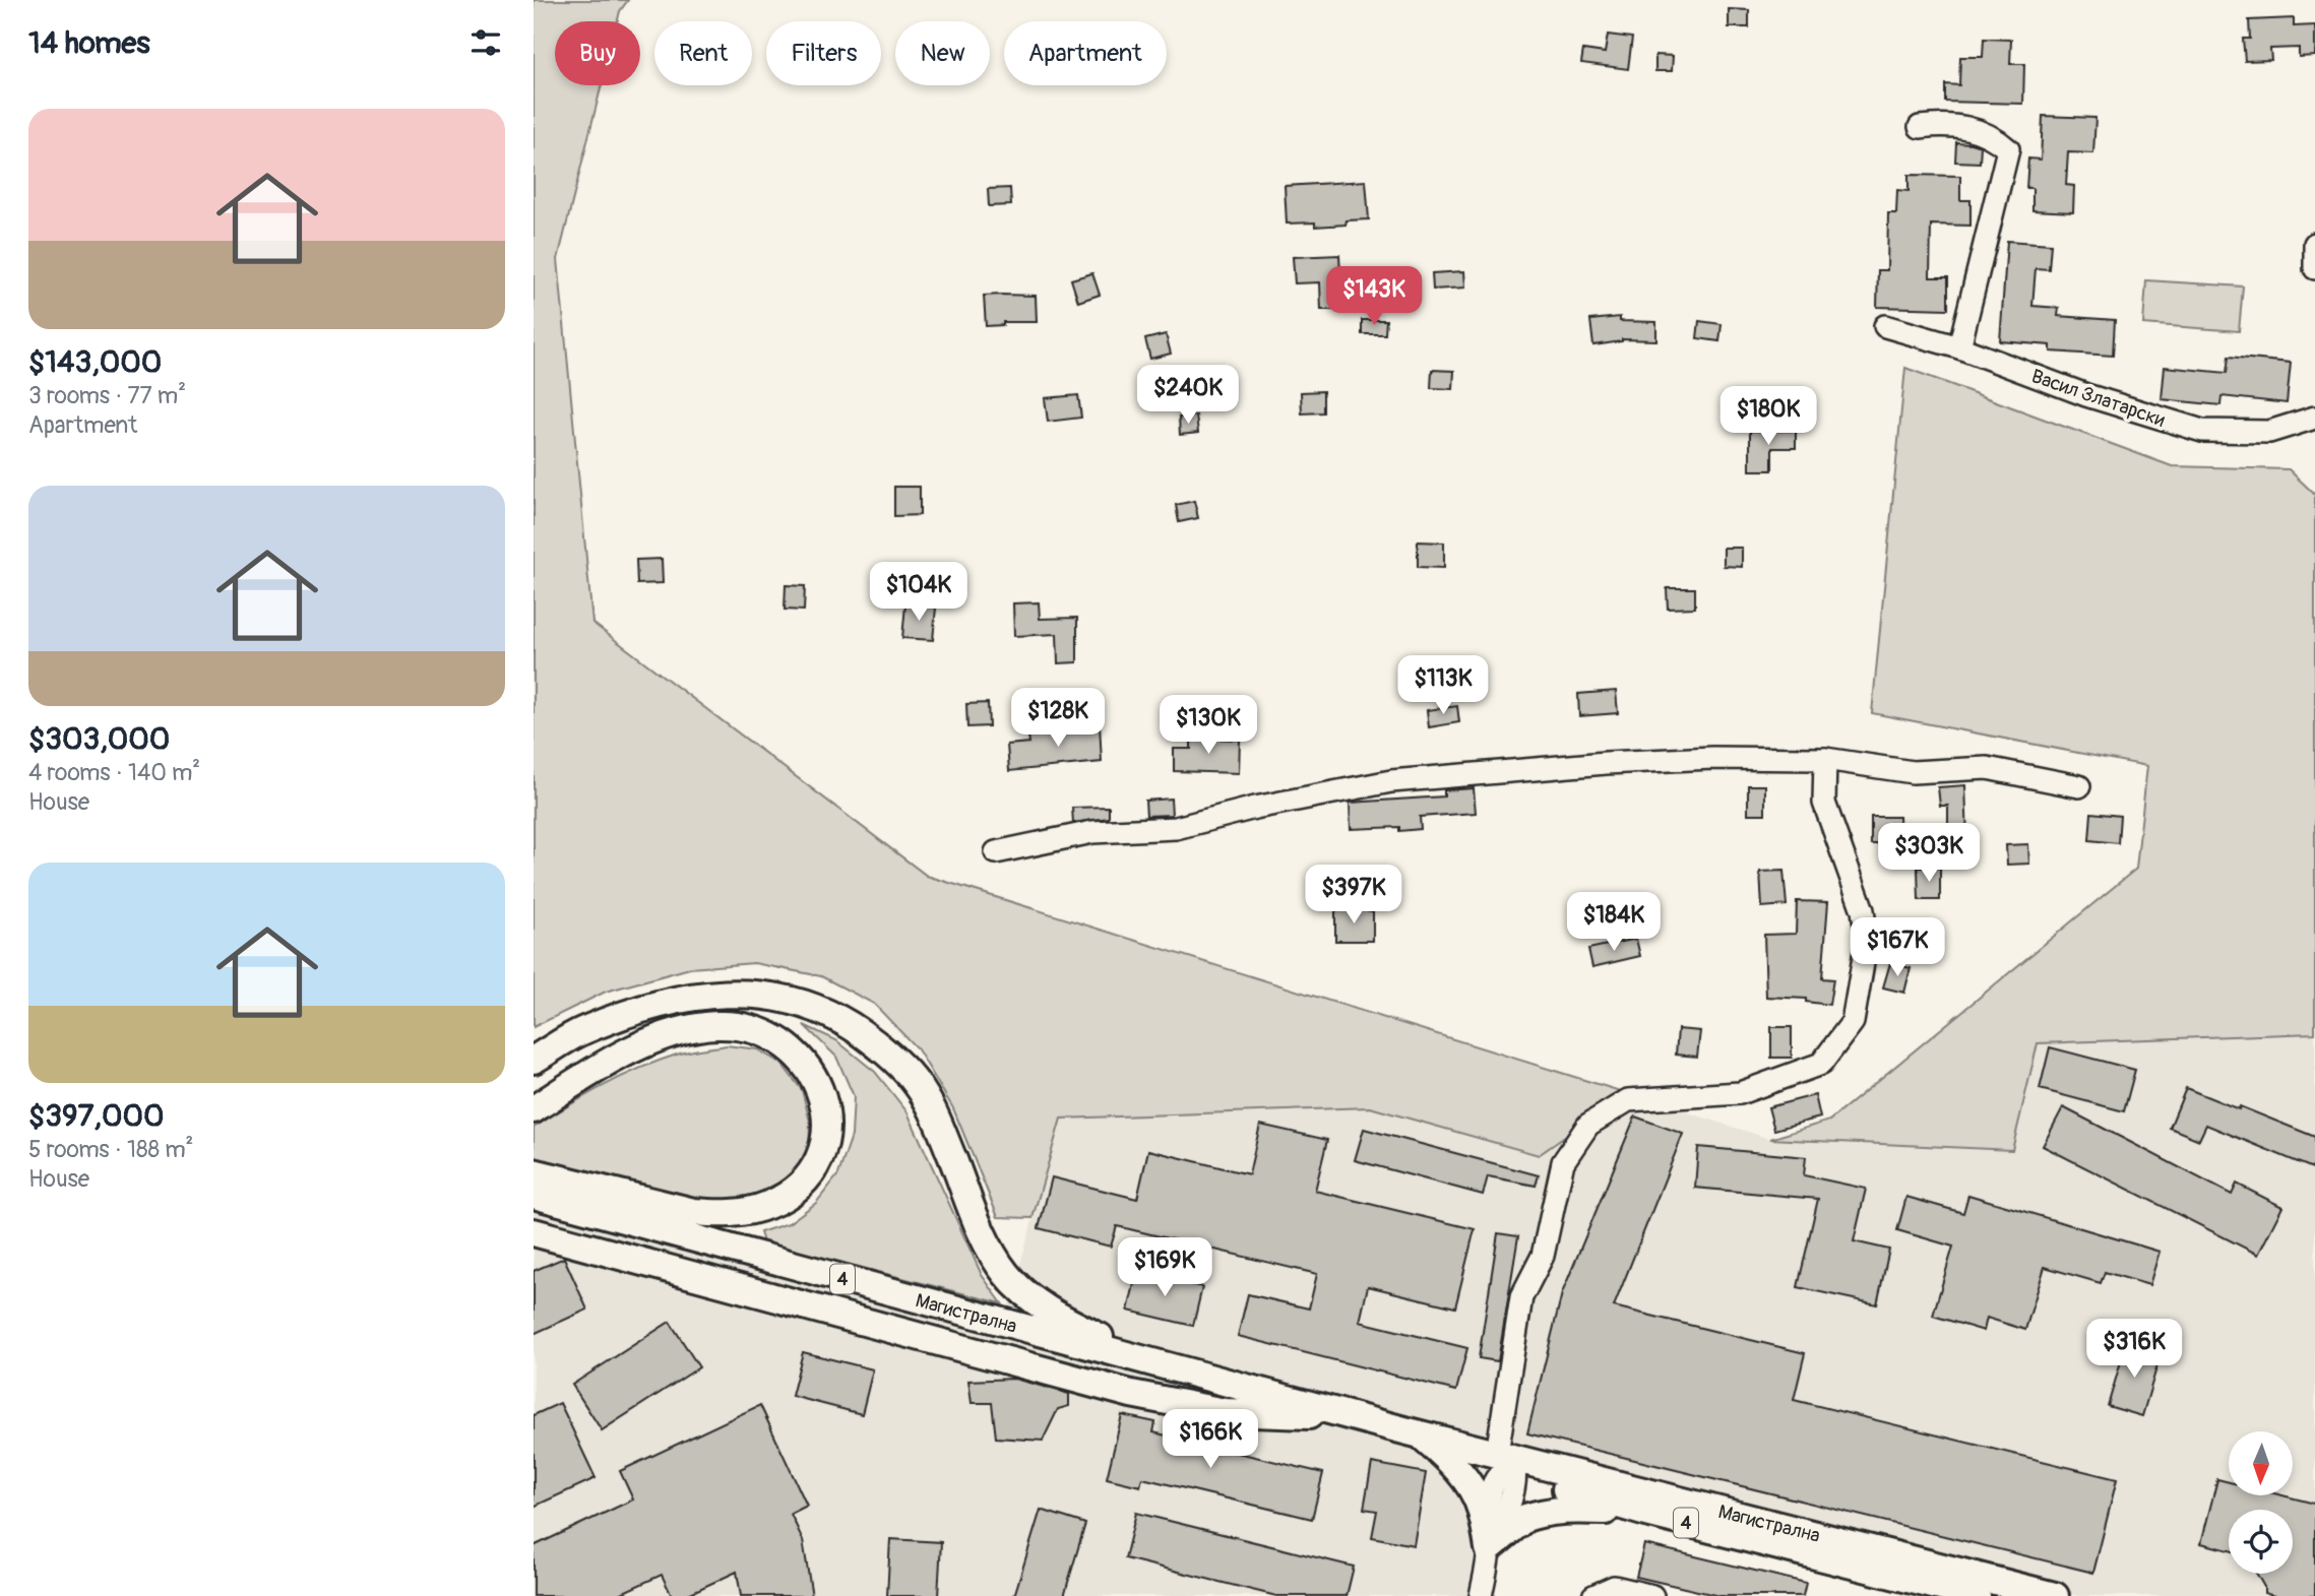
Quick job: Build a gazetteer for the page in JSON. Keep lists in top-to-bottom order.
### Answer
{
  "streets": {
    "main road": ["4", "Магистрална"],
    "street": ["Васил Златарски"]
  },
  "north": "bottom",
  "page": {
    "heading": "14 homes",
    "chip": [
      "Buy",
      "Rent",
      "Filters",
      "New",
      "Apartment"
    ],
    "list": [
      {
        "name": "$143,000",
        "note": "3 rooms · 77 m² · Apartment"
      },
      {
        "name": "$303,000",
        "note": "4 rooms · 140 m² · House"
      },
      {
        "name": "$397,000",
        "note": "5 rooms · 188 m² · House"
      }
    ],
    "price": [
      "$143K",
      "$240K",
      "$180K",
      "$104K",
      "$113K",
      "$128K",
      "$130K",
      "$303K",
      "$397K",
      "$184K",
      "$167K",
      "$169K",
      "$316K",
      "$166K"
    ]
  }
}
